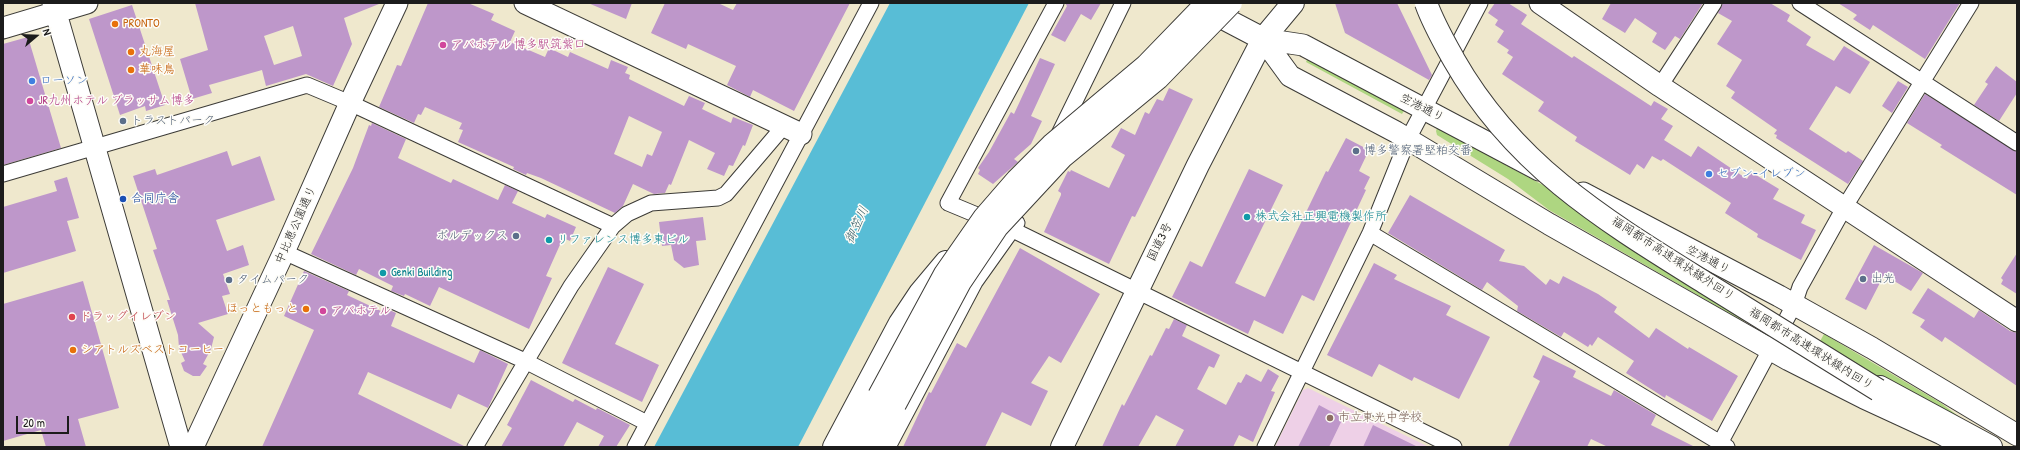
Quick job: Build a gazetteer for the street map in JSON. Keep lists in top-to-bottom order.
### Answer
{
  "streets": {
    "highway": [
      "空港通り",
      "国道3号",
      "福岡都市高速環状線外回り",
      "福岡都市高速環状線内回り"
    ],
    "street": ["中比恵公園通り"]
  },
  "crossings": [
    ["空港通り", "国道3号"],
    ["福岡都市高速環状線外回り", "福岡都市高速環状線内回り"]
  ],
  "water": ["御笠川"],
  "places": [
    "PRONTO",
    "アパホテル 博多駅筑紫口",
    "丸海屋",
    "華味鳥",
    "ローソン",
    "JR九州ホテル ブラッサム博多",
    "トラストパーク",
    "博多警察署堅粕交番",
    "セブン-イレブン",
    "合同庁舎",
    "株式会社正興電機製作所",
    "ボルデックス",
    "リファレンス博多東ビル",
    "Genki Building",
    "出光",
    "タイムパーク",
    "ほっともっと",
    "アパホテル",
    "ドラッグイレブン",
    "シアトルズベストコーヒー",
    "市立東光中学校"
  ],
  "scale_bar": "20 m",
  "north": "right"
}
